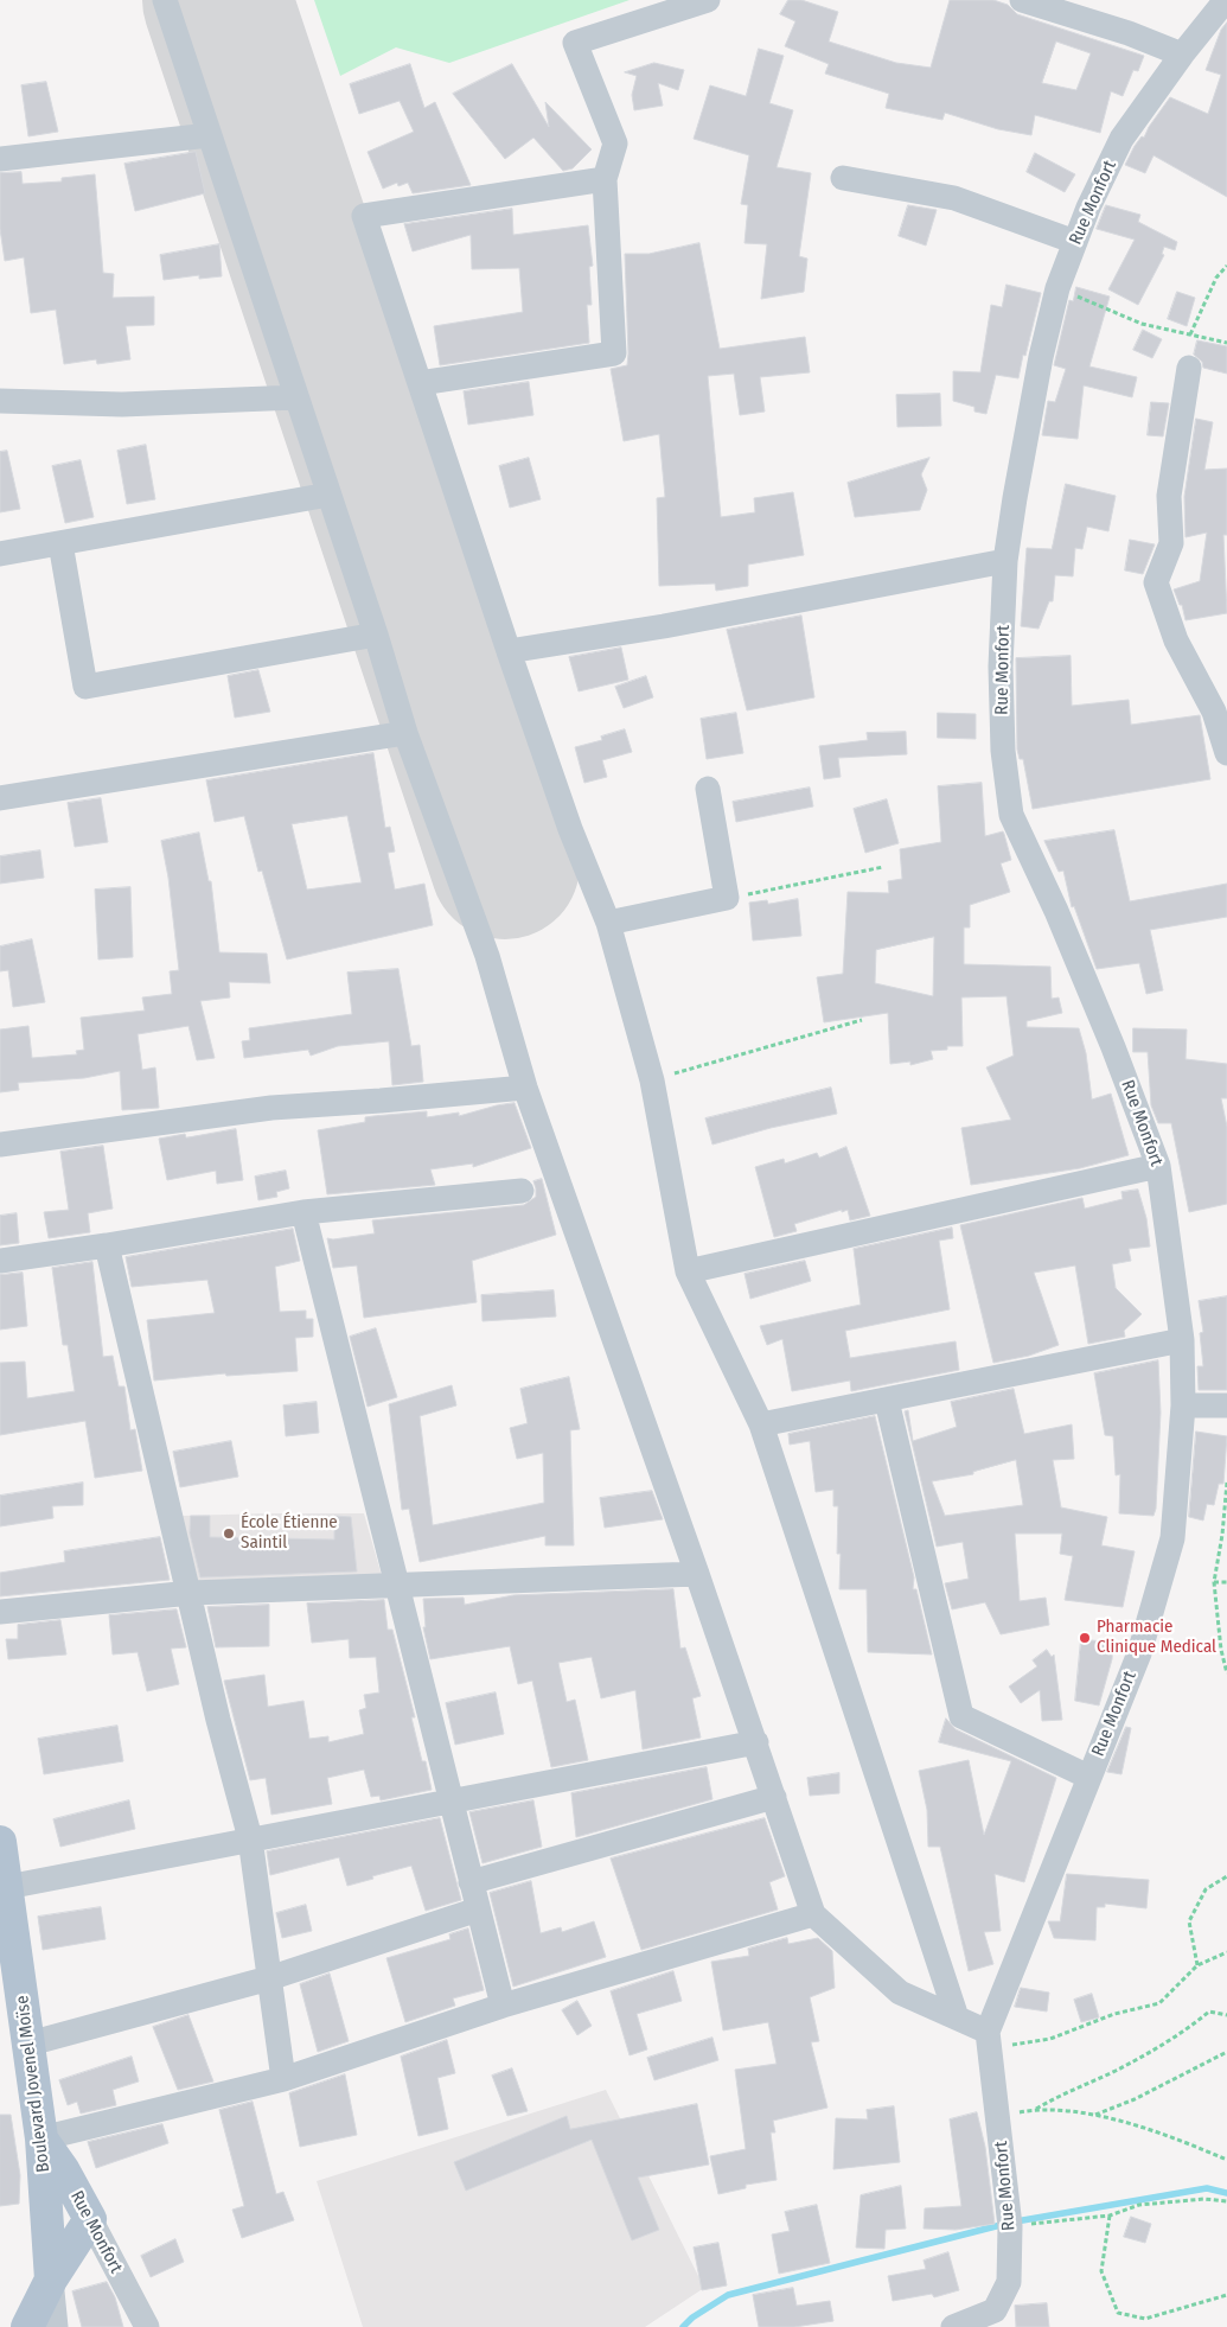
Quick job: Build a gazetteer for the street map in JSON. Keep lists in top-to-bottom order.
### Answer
{
  "streets": {
    "main road": ["Rue Monfort", "Boulevard Jovenel Moïse"]
  },
  "crossings": [
    ["Rue Monfort", "Boulevard Jovenel Moïse"]
  ],
  "places": ["École Étienne Saintil", "Pharmacie Clinique Medical"]
}
